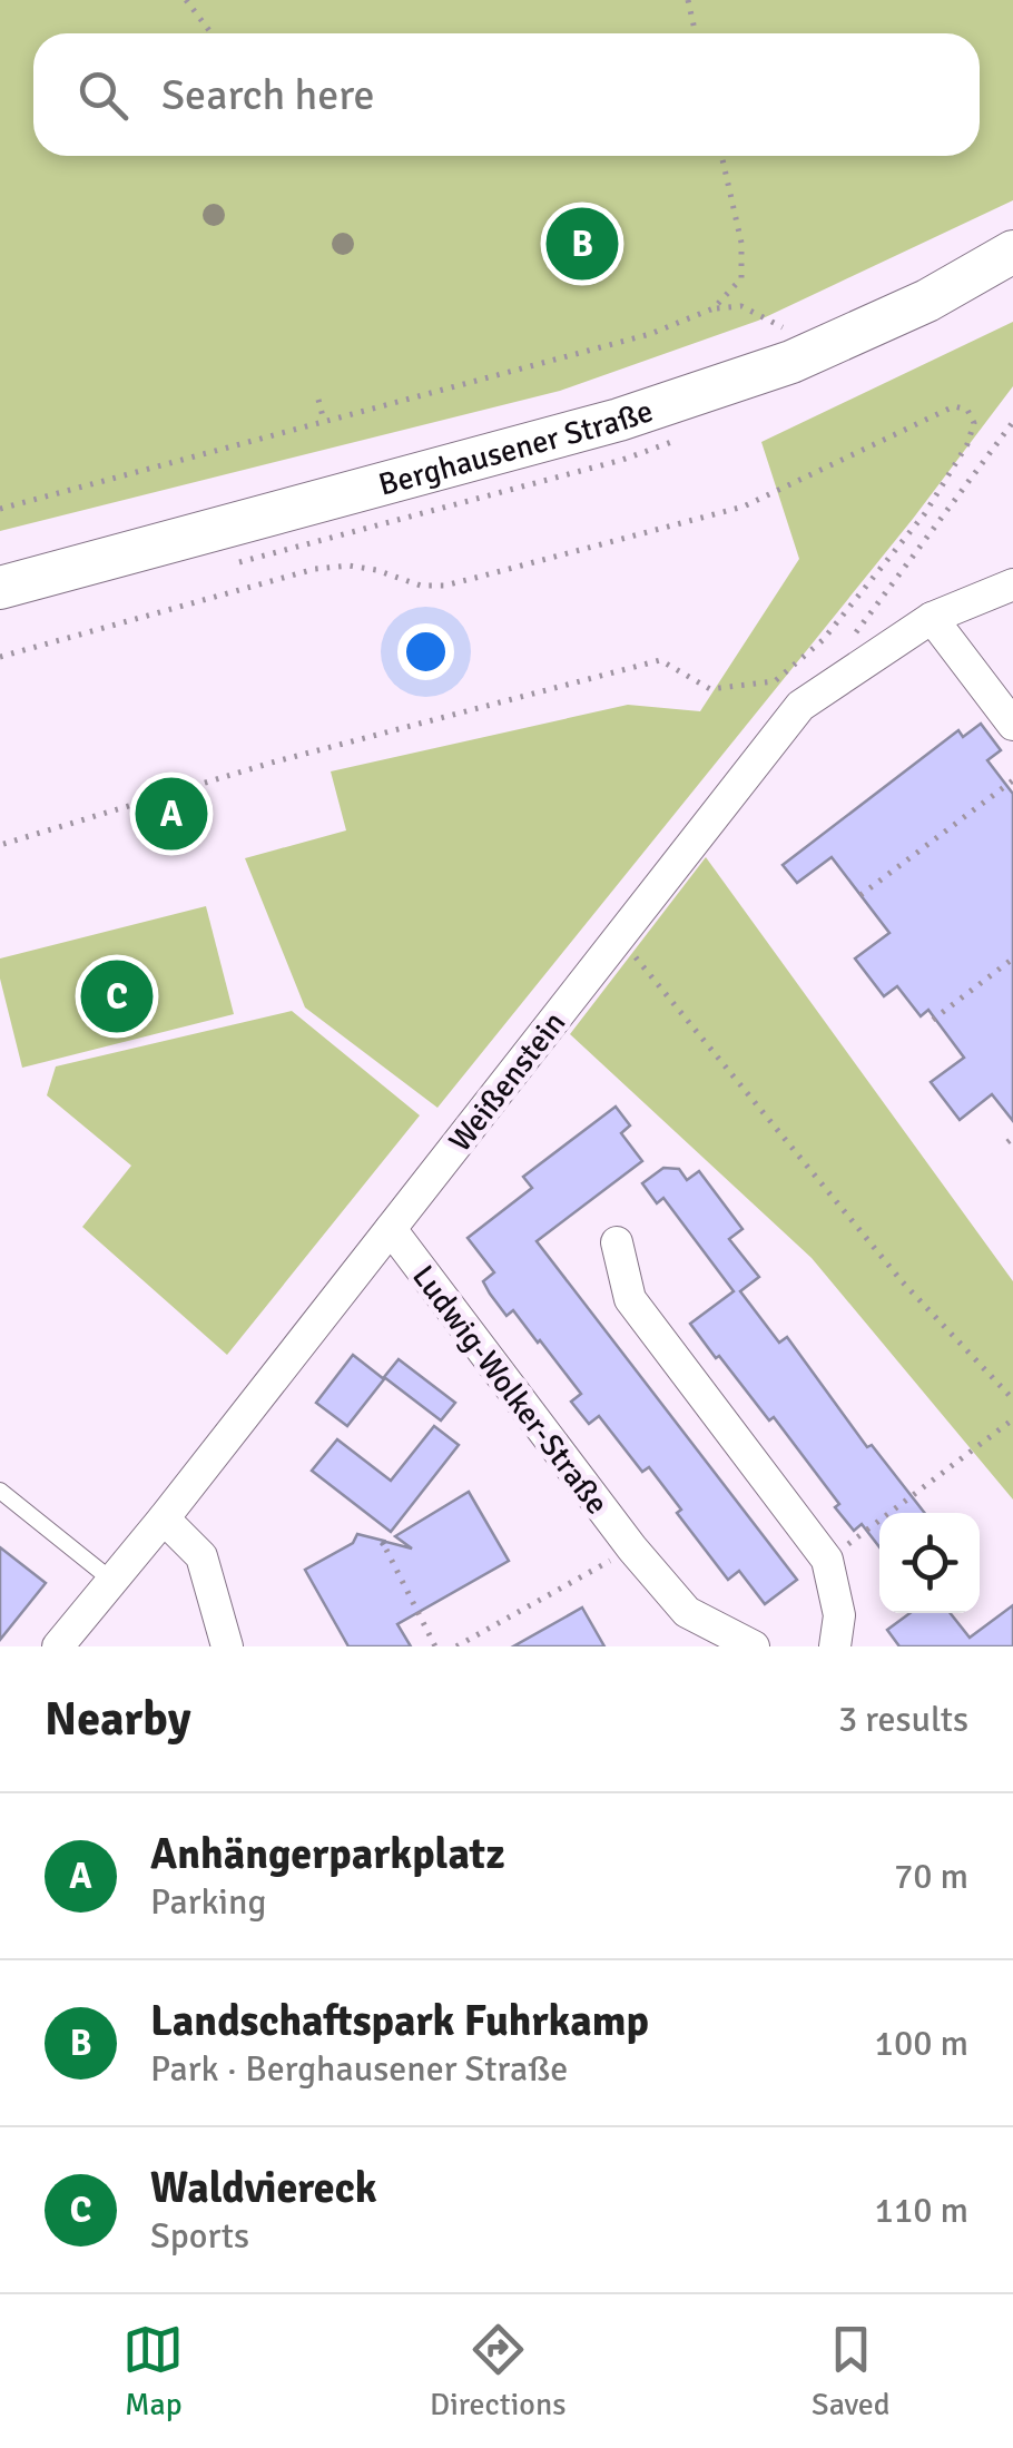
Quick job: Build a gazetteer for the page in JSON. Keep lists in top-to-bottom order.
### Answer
{
  "streets": {
    "main road": ["Berghausener Straße"],
    "street": ["Weißenstein", "Ludwig-Wolker-Straße"]
  },
  "crossings": [
    ["Weißenstein", "Ludwig-Wolker-Straße"]
  ],
  "page": {
    "search": "Search here",
    "pins": ["B", "A", "C"],
    "heading": ["Nearby", "3 results"],
    "list": [
      {
        "mark": "A",
        "name": "Anhängerparkplatz",
        "note": "Parking",
        "value": "70 m"
      },
      {
        "mark": "B",
        "name": "Landschaftspark Fuhrkamp",
        "note": "Park · Berghausener Straße",
        "value": "100 m"
      },
      {
        "mark": "C",
        "name": "Waldviereck",
        "note": "Sports",
        "value": "110 m"
      }
    ],
    "nav": ["Map", "Directions", "Saved"]
  }
}
